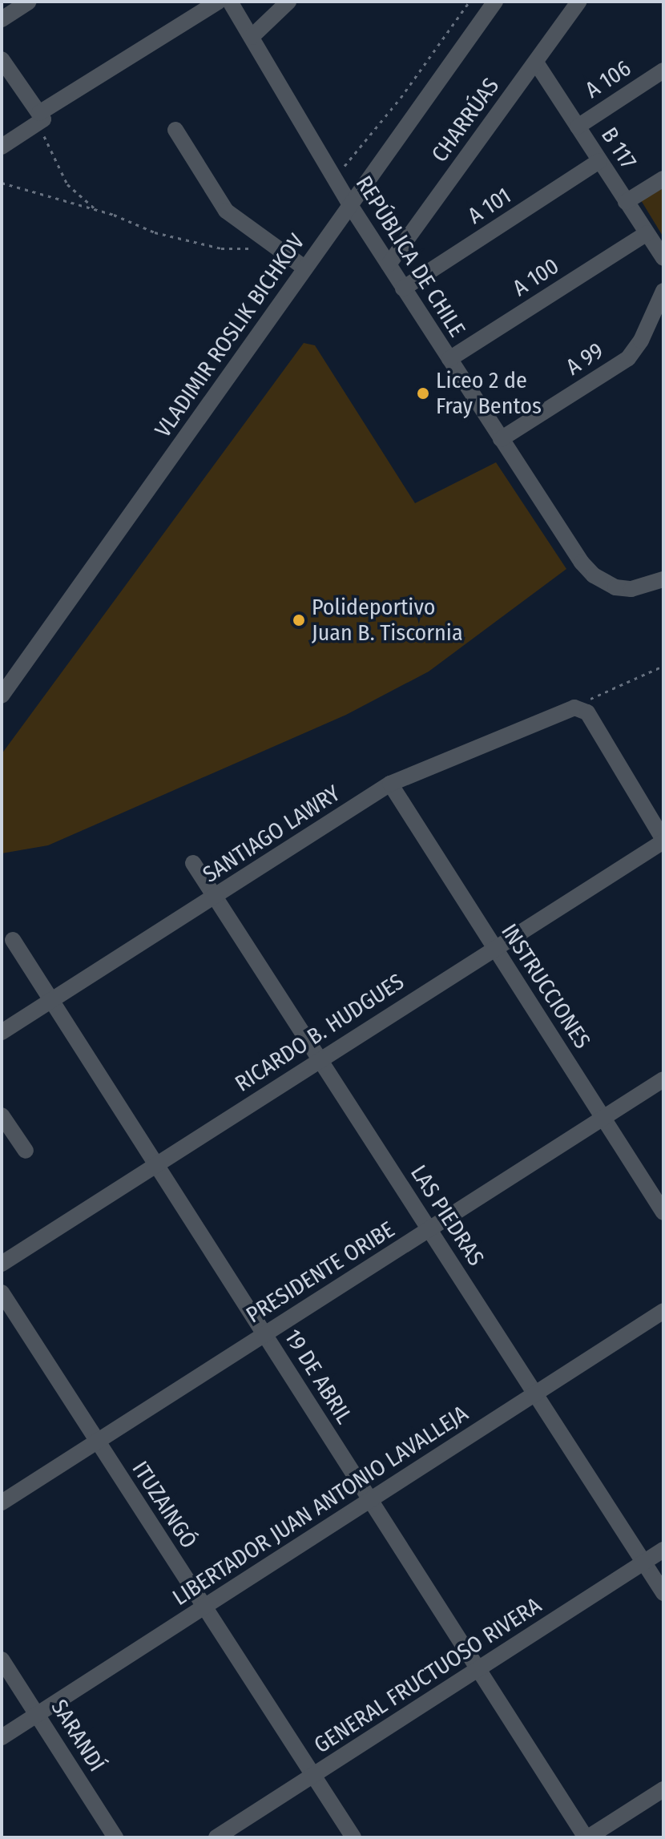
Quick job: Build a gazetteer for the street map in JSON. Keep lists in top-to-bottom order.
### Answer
{
  "streets": {
    "street": [
      "A 106",
      "CHARRÚAS",
      "B 117",
      "A 101",
      "REPÚBLICA DE CHILE",
      "A 100",
      "VLADIMIR ROSLIK BICHKOV",
      "A 99",
      "SANTIAGO LAWRY",
      "INSTRUCCIONES",
      "RICARDO B. HUDGUES",
      "LAS PIEDRAS",
      "PRESIDENTE ORIBE",
      "19 DE ABRIL",
      "ITUZAINGÓ",
      "LIBERTADOR JUAN ANTONIO LAVALLEJA",
      "GENERAL FRUCTUOSO RIVERA",
      "SARANDÍ"
    ]
  },
  "crossings": [
    ["A 106", "B 117"],
    ["CHARRÚAS", "B 117"],
    ["CHARRÚAS", "REPÚBLICA DE CHILE"],
    ["B 117", "A 101"],
    ["B 117", "A 100"],
    ["A 101", "REPÚBLICA DE CHILE"],
    ["REPÚBLICA DE CHILE", "A 100"],
    ["REPÚBLICA DE CHILE", "VLADIMIR ROSLIK BICHKOV"],
    ["REPÚBLICA DE CHILE", "A 99"],
    ["SANTIAGO LAWRY", "INSTRUCCIONES"],
    ["SANTIAGO LAWRY", "LAS PIEDRAS"],
    ["SANTIAGO LAWRY", "19 DE ABRIL"],
    ["INSTRUCCIONES", "RICARDO B. HUDGUES"],
    ["INSTRUCCIONES", "PRESIDENTE ORIBE"],
    ["RICARDO B. HUDGUES", "LAS PIEDRAS"],
    ["RICARDO B. HUDGUES", "19 DE ABRIL"],
    ["LAS PIEDRAS", "PRESIDENTE ORIBE"],
    ["LAS PIEDRAS", "LIBERTADOR JUAN ANTONIO LAVALLEJA"],
    ["LAS PIEDRAS", "GENERAL FRUCTUOSO RIVERA"],
    ["PRESIDENTE ORIBE", "19 DE ABRIL"],
    ["PRESIDENTE ORIBE", "ITUZAINGÓ"],
    ["19 DE ABRIL", "LIBERTADOR JUAN ANTONIO LAVALLEJA"],
    ["19 DE ABRIL", "GENERAL FRUCTUOSO RIVERA"],
    ["ITUZAINGÓ", "LIBERTADOR JUAN ANTONIO LAVALLEJA"],
    ["ITUZAINGÓ", "GENERAL FRUCTUOSO RIVERA"],
    ["LIBERTADOR JUAN ANTONIO LAVALLEJA", "SARANDÍ"]
  ],
  "places": ["Liceo 2 de Fray Bentos", "Polideportivo Juan B. Tiscornia"]
}
